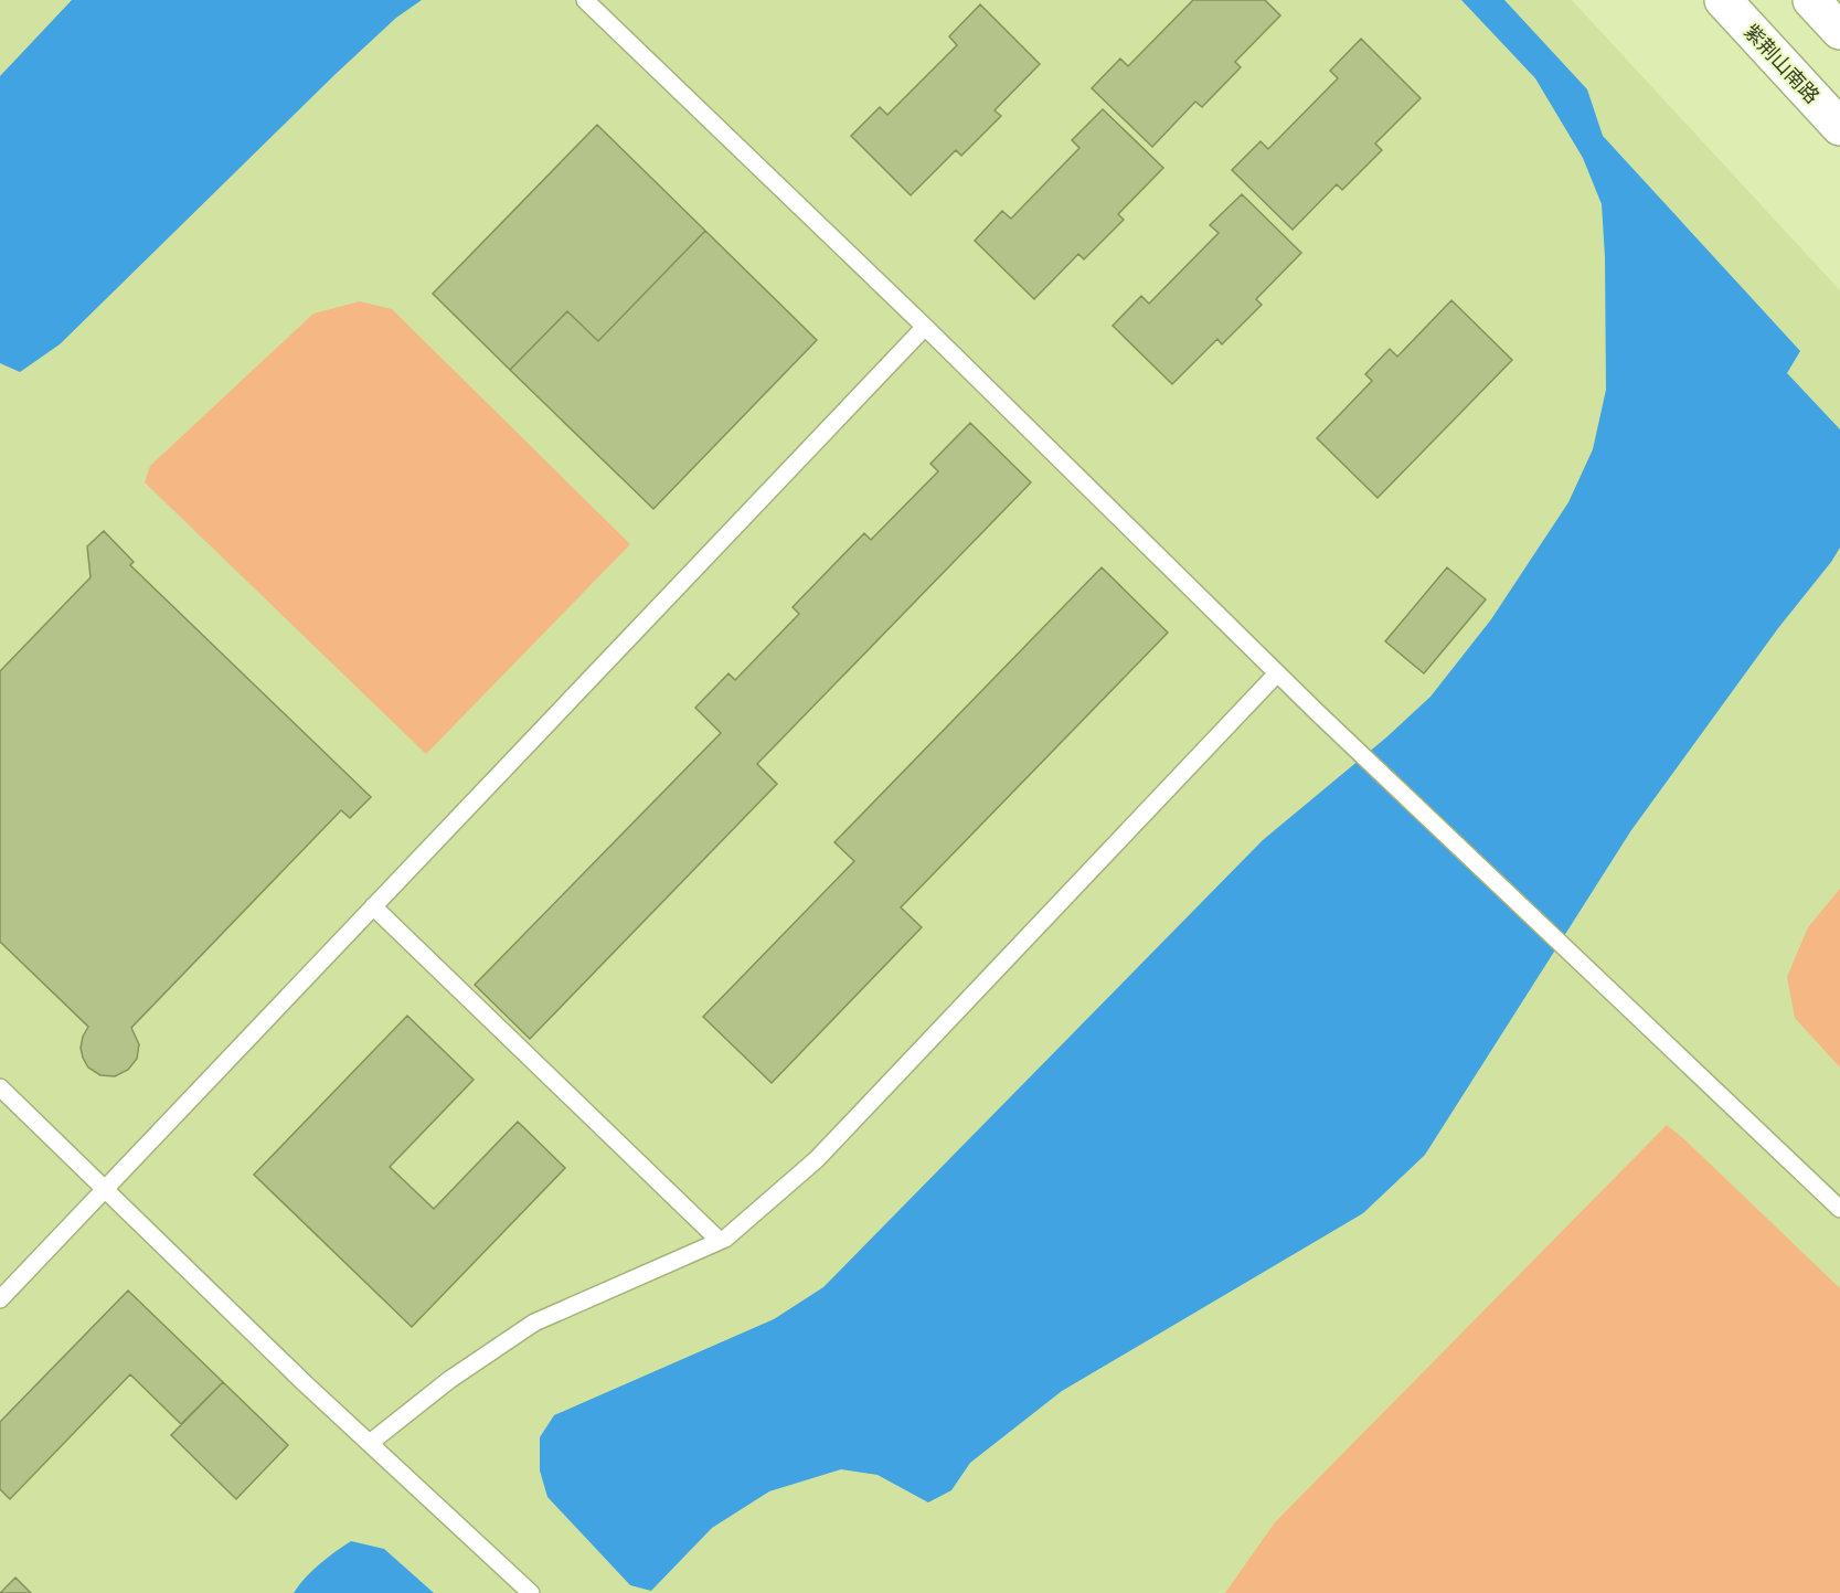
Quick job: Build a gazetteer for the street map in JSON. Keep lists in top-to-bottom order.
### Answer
{
  "streets": {
    "main road": ["紫荆山南路"]
  }
}
